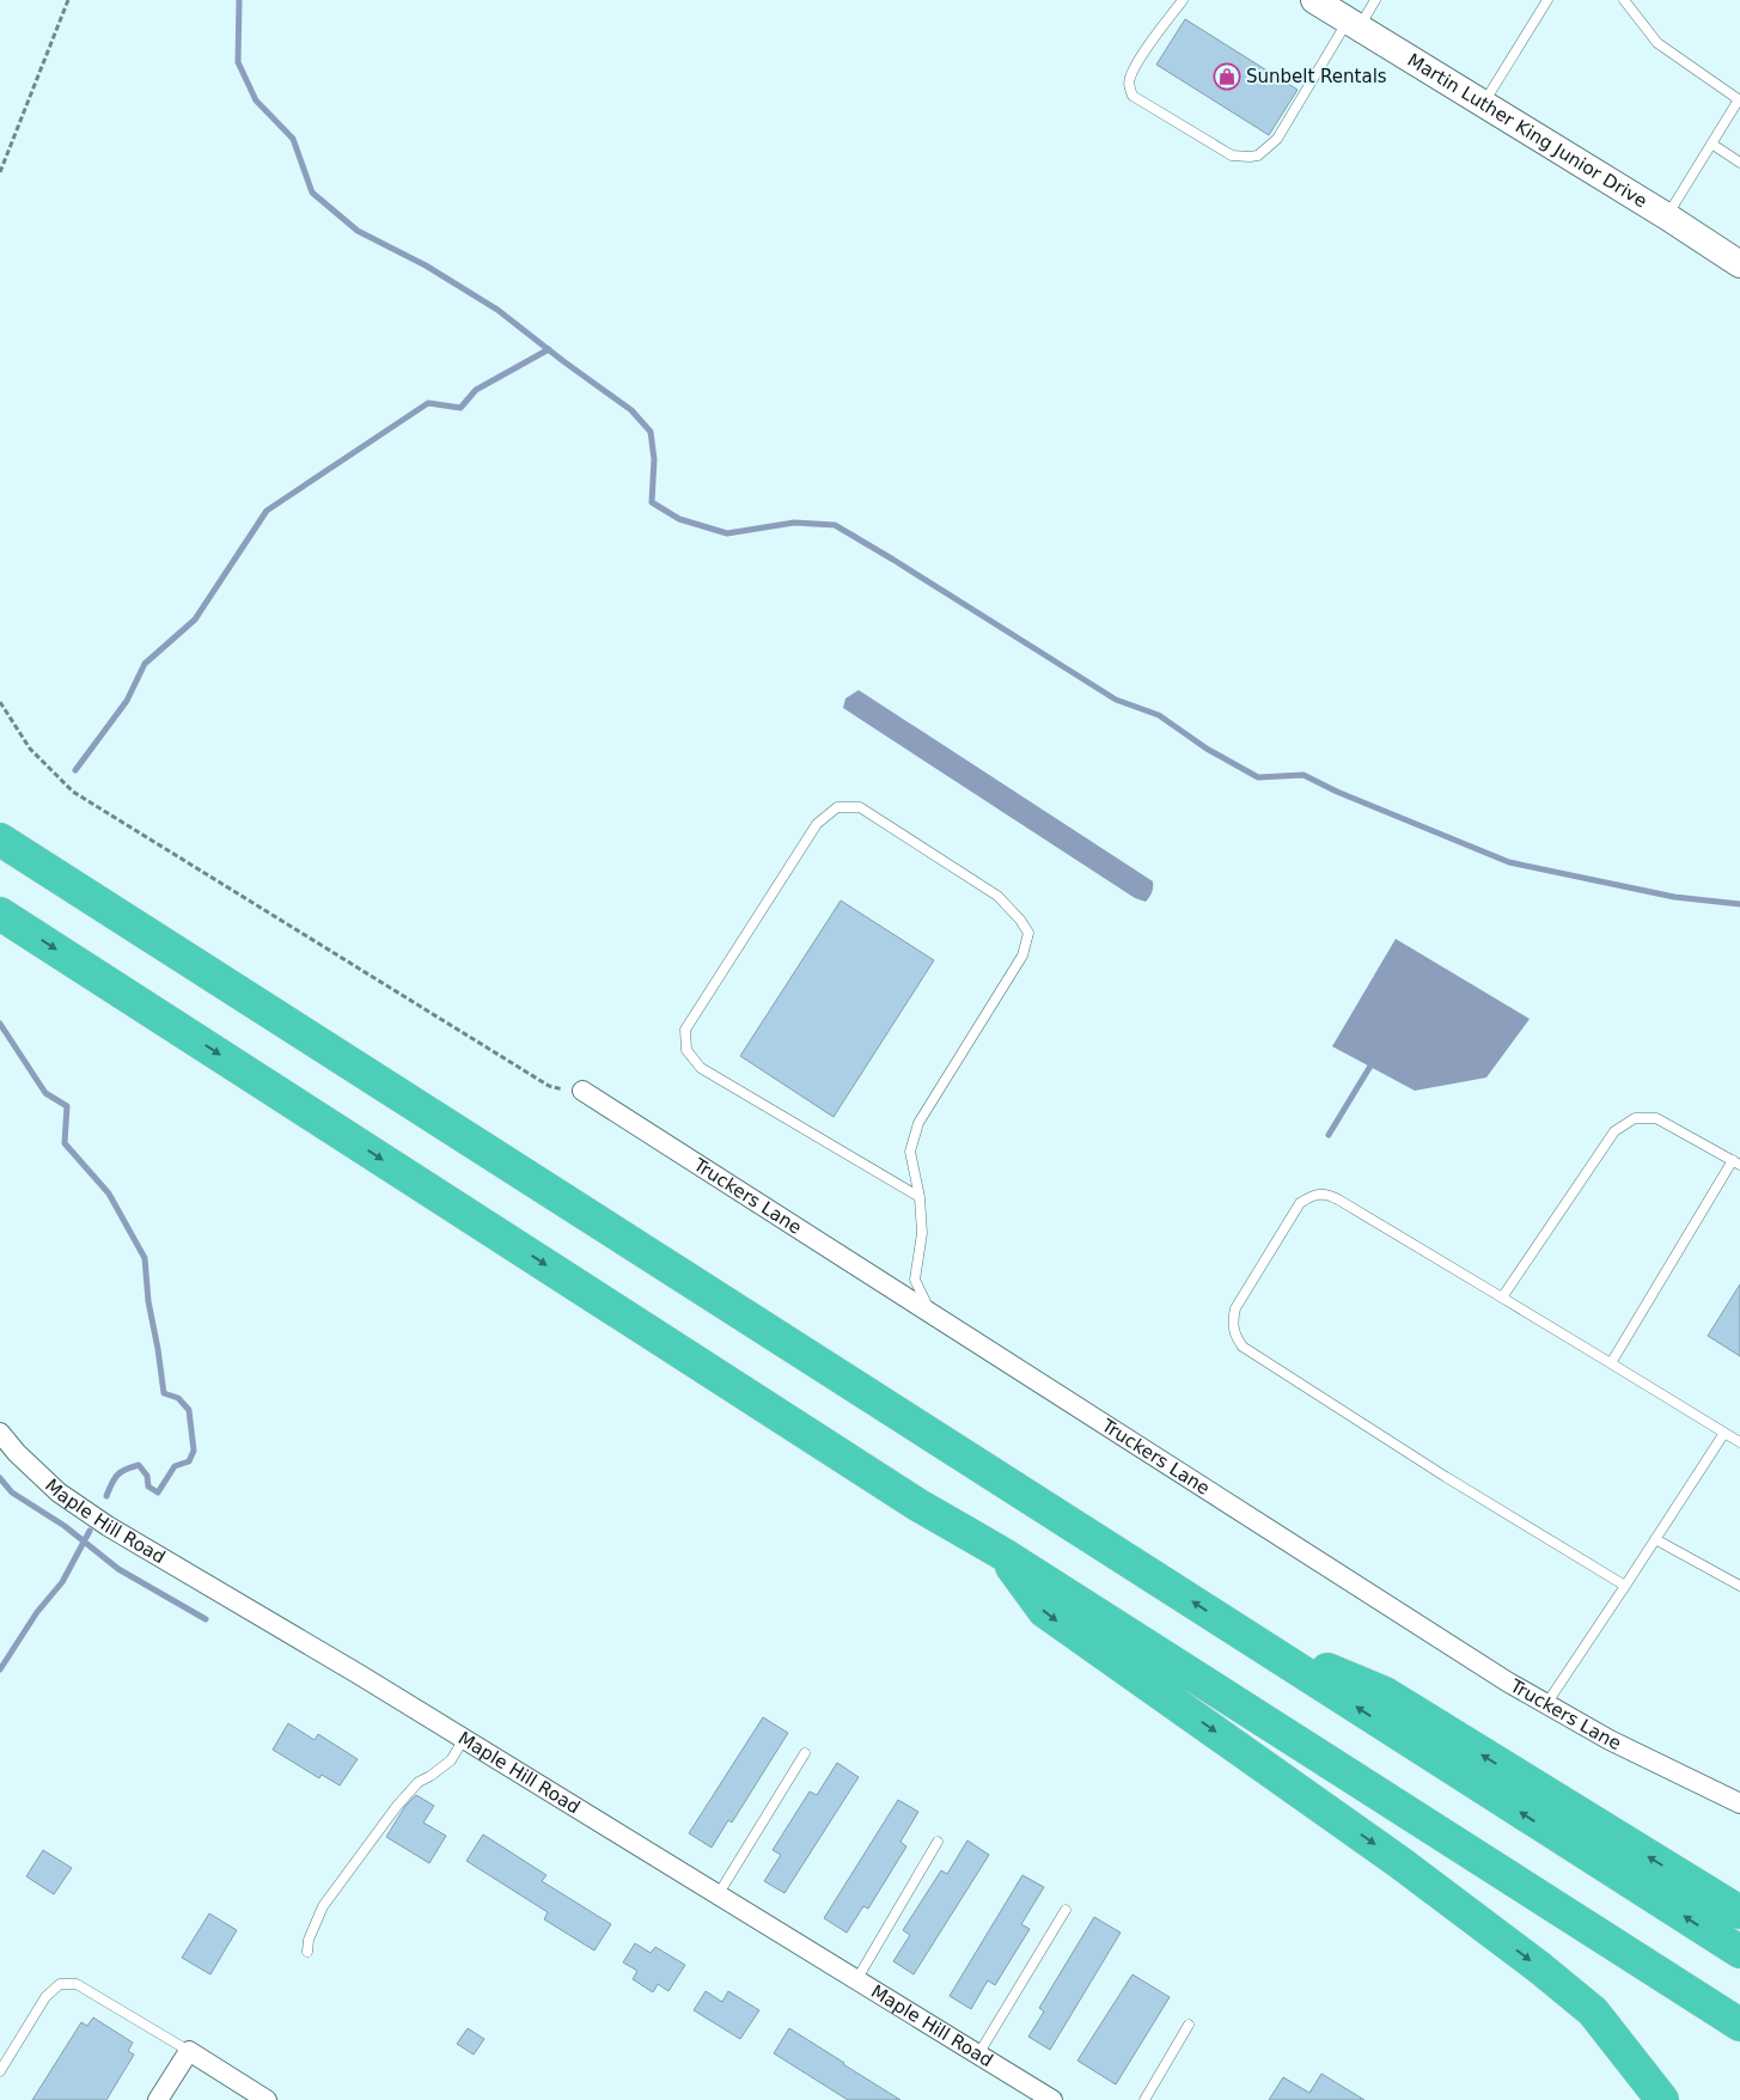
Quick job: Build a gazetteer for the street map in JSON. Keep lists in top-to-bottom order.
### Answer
{
  "streets": {
    "main road": ["Martin Luther King Junior Drive"],
    "street": ["Truckers Lane", "Maple Hill Road"]
  },
  "places": {
    "shop": ["Sunbelt Rentals"]
  }
}
